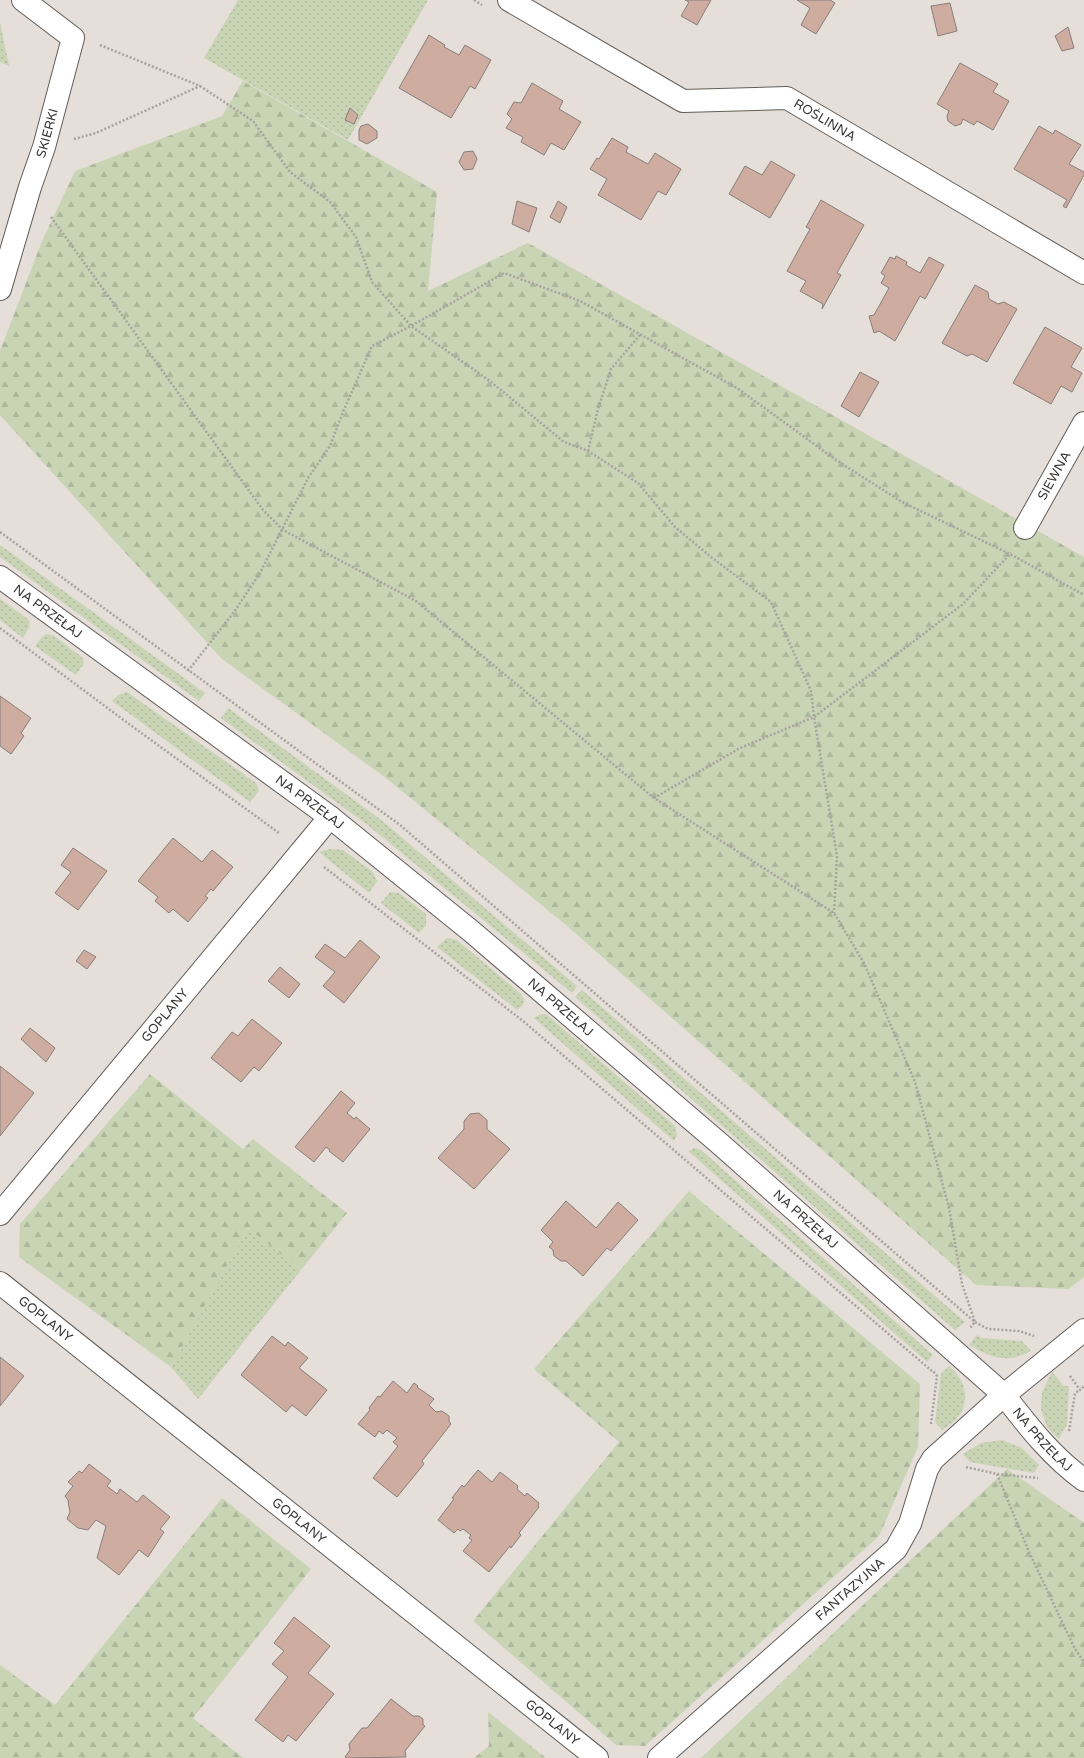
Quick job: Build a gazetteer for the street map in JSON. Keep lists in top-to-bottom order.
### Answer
{
  "streets": {
    "street": [
      "ROŚLINNA",
      "SKIERKI",
      "SIEWNA",
      "NA PRZEŁAJ",
      "GOPLANY",
      "FANTAZYJNA"
    ]
  },
  "crossings": [
    ["NA PRZEŁAJ", "GOPLANY"],
    ["NA PRZEŁAJ", "FANTAZYJNA"]
  ]
}
